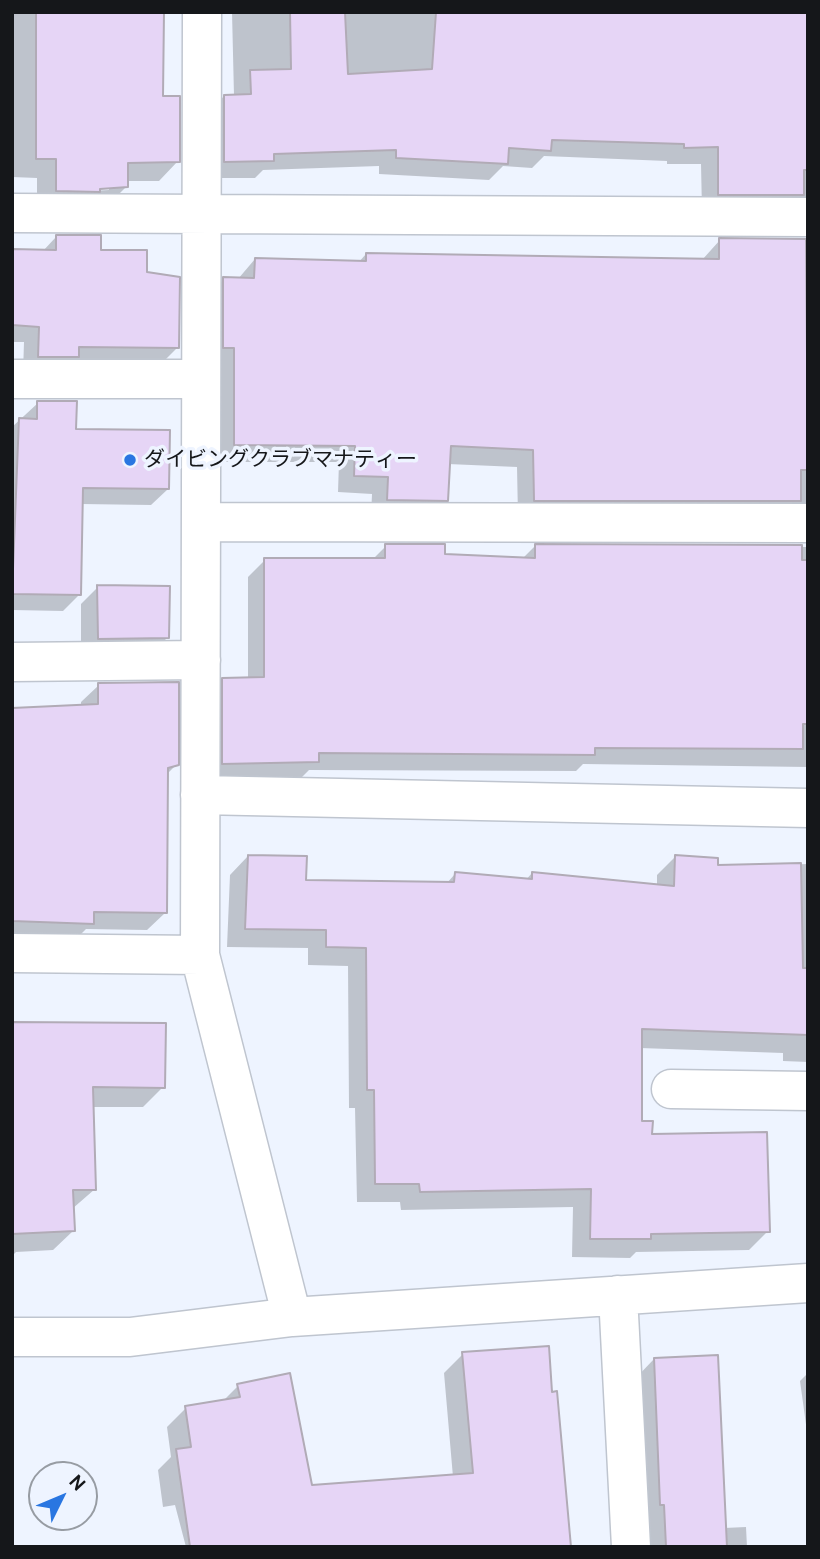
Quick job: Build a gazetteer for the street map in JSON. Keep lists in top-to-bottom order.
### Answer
{
  "places": ["ダイビングクラブマナティー"],
  "north": "top right"
}
